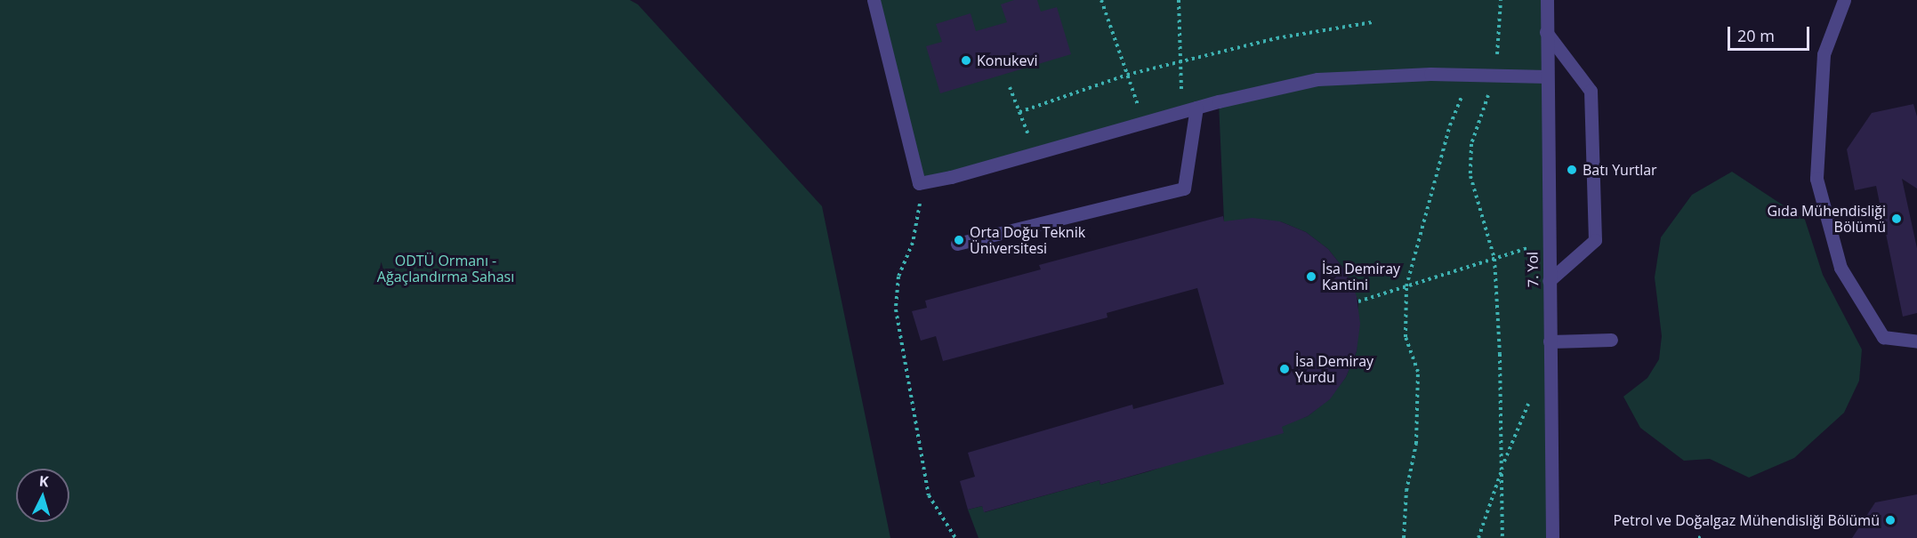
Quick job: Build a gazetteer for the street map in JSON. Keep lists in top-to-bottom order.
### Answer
{
  "streets": {
    "street": ["7. Yol"]
  },
  "parks": ["ODTÜ Ormanı - Ağaçlandırma Sahası"],
  "places": [
    "Konukevi",
    "Batı Yurtlar",
    "Gıda Mühendisliği Bölümü",
    "Orta Doğu Teknik Üniversitesi",
    "İsa Demiray Kantini",
    "İsa Demiray Yurdu",
    "Petrol ve Doğalgaz Mühendisliği Bölümü"
  ],
  "scale_bar": "20 m",
  "north": "top"
}
